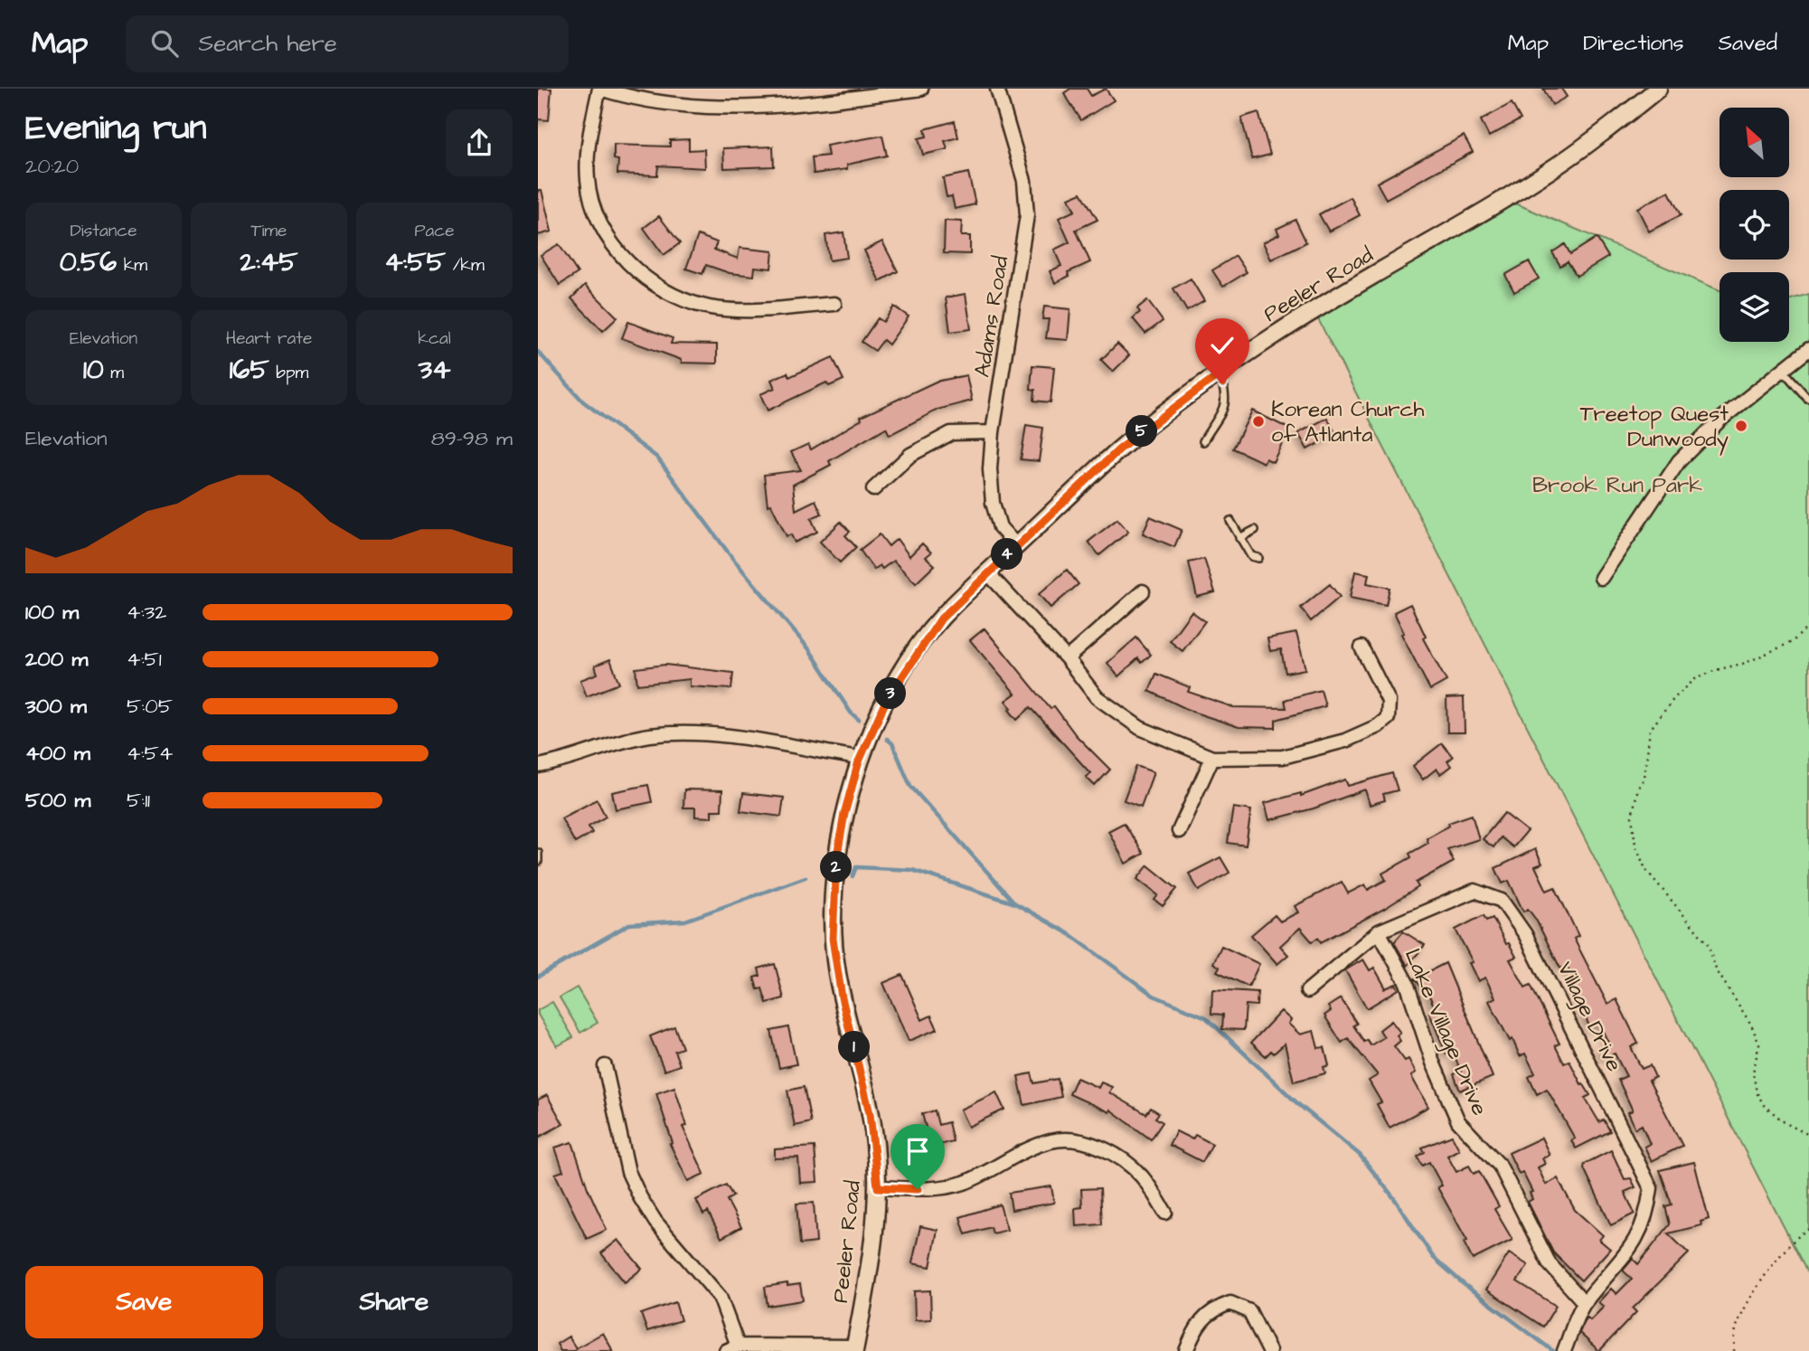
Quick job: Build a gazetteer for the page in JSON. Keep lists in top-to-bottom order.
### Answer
{
  "streets": {
    "street": [
      "Peeler Road",
      "Adams Road",
      "Village Drive",
      "Lake Village Drive"
    ]
  },
  "crossings": [
    ["Peeler Road", "Adams Road"],
    ["Village Drive", "Lake Village Drive"]
  ],
  "parks": ["Brook Run Park"],
  "places": ["Korean Church of Atlanta", "Treetop Quest Dunwoody"],
  "north": "top left",
  "page": {
    "header": "Map",
    "search": "Search here",
    "nav": ["Map", "Directions", "Saved"],
    "heading": ["Evening run", "20:20"],
    "stats": [
      ["Distance", "0.56 km"],
      ["Time", "2:45"],
      ["Pace", "4:55 /km"],
      ["Elevation", "10 m"],
      ["Heart rate", "165 bpm"],
      ["kcal", "34"]
    ],
    "chart": ["Elevation", "89–98 m"],
    "pins": [
      "5",
      "4",
      "3",
      "2",
      "1"
    ],
    "list": [
      {
        "name": "100 m",
        "note": "4:32"
      },
      {
        "name": "200 m",
        "note": "4:51"
      },
      {
        "name": "300 m",
        "note": "5:05"
      },
      {
        "name": "400 m",
        "note": "4:54"
      },
      {
        "name": "500 m",
        "note": "5:11"
      }
    ],
    "buttons": ["Save", "Share"]
  }
}
